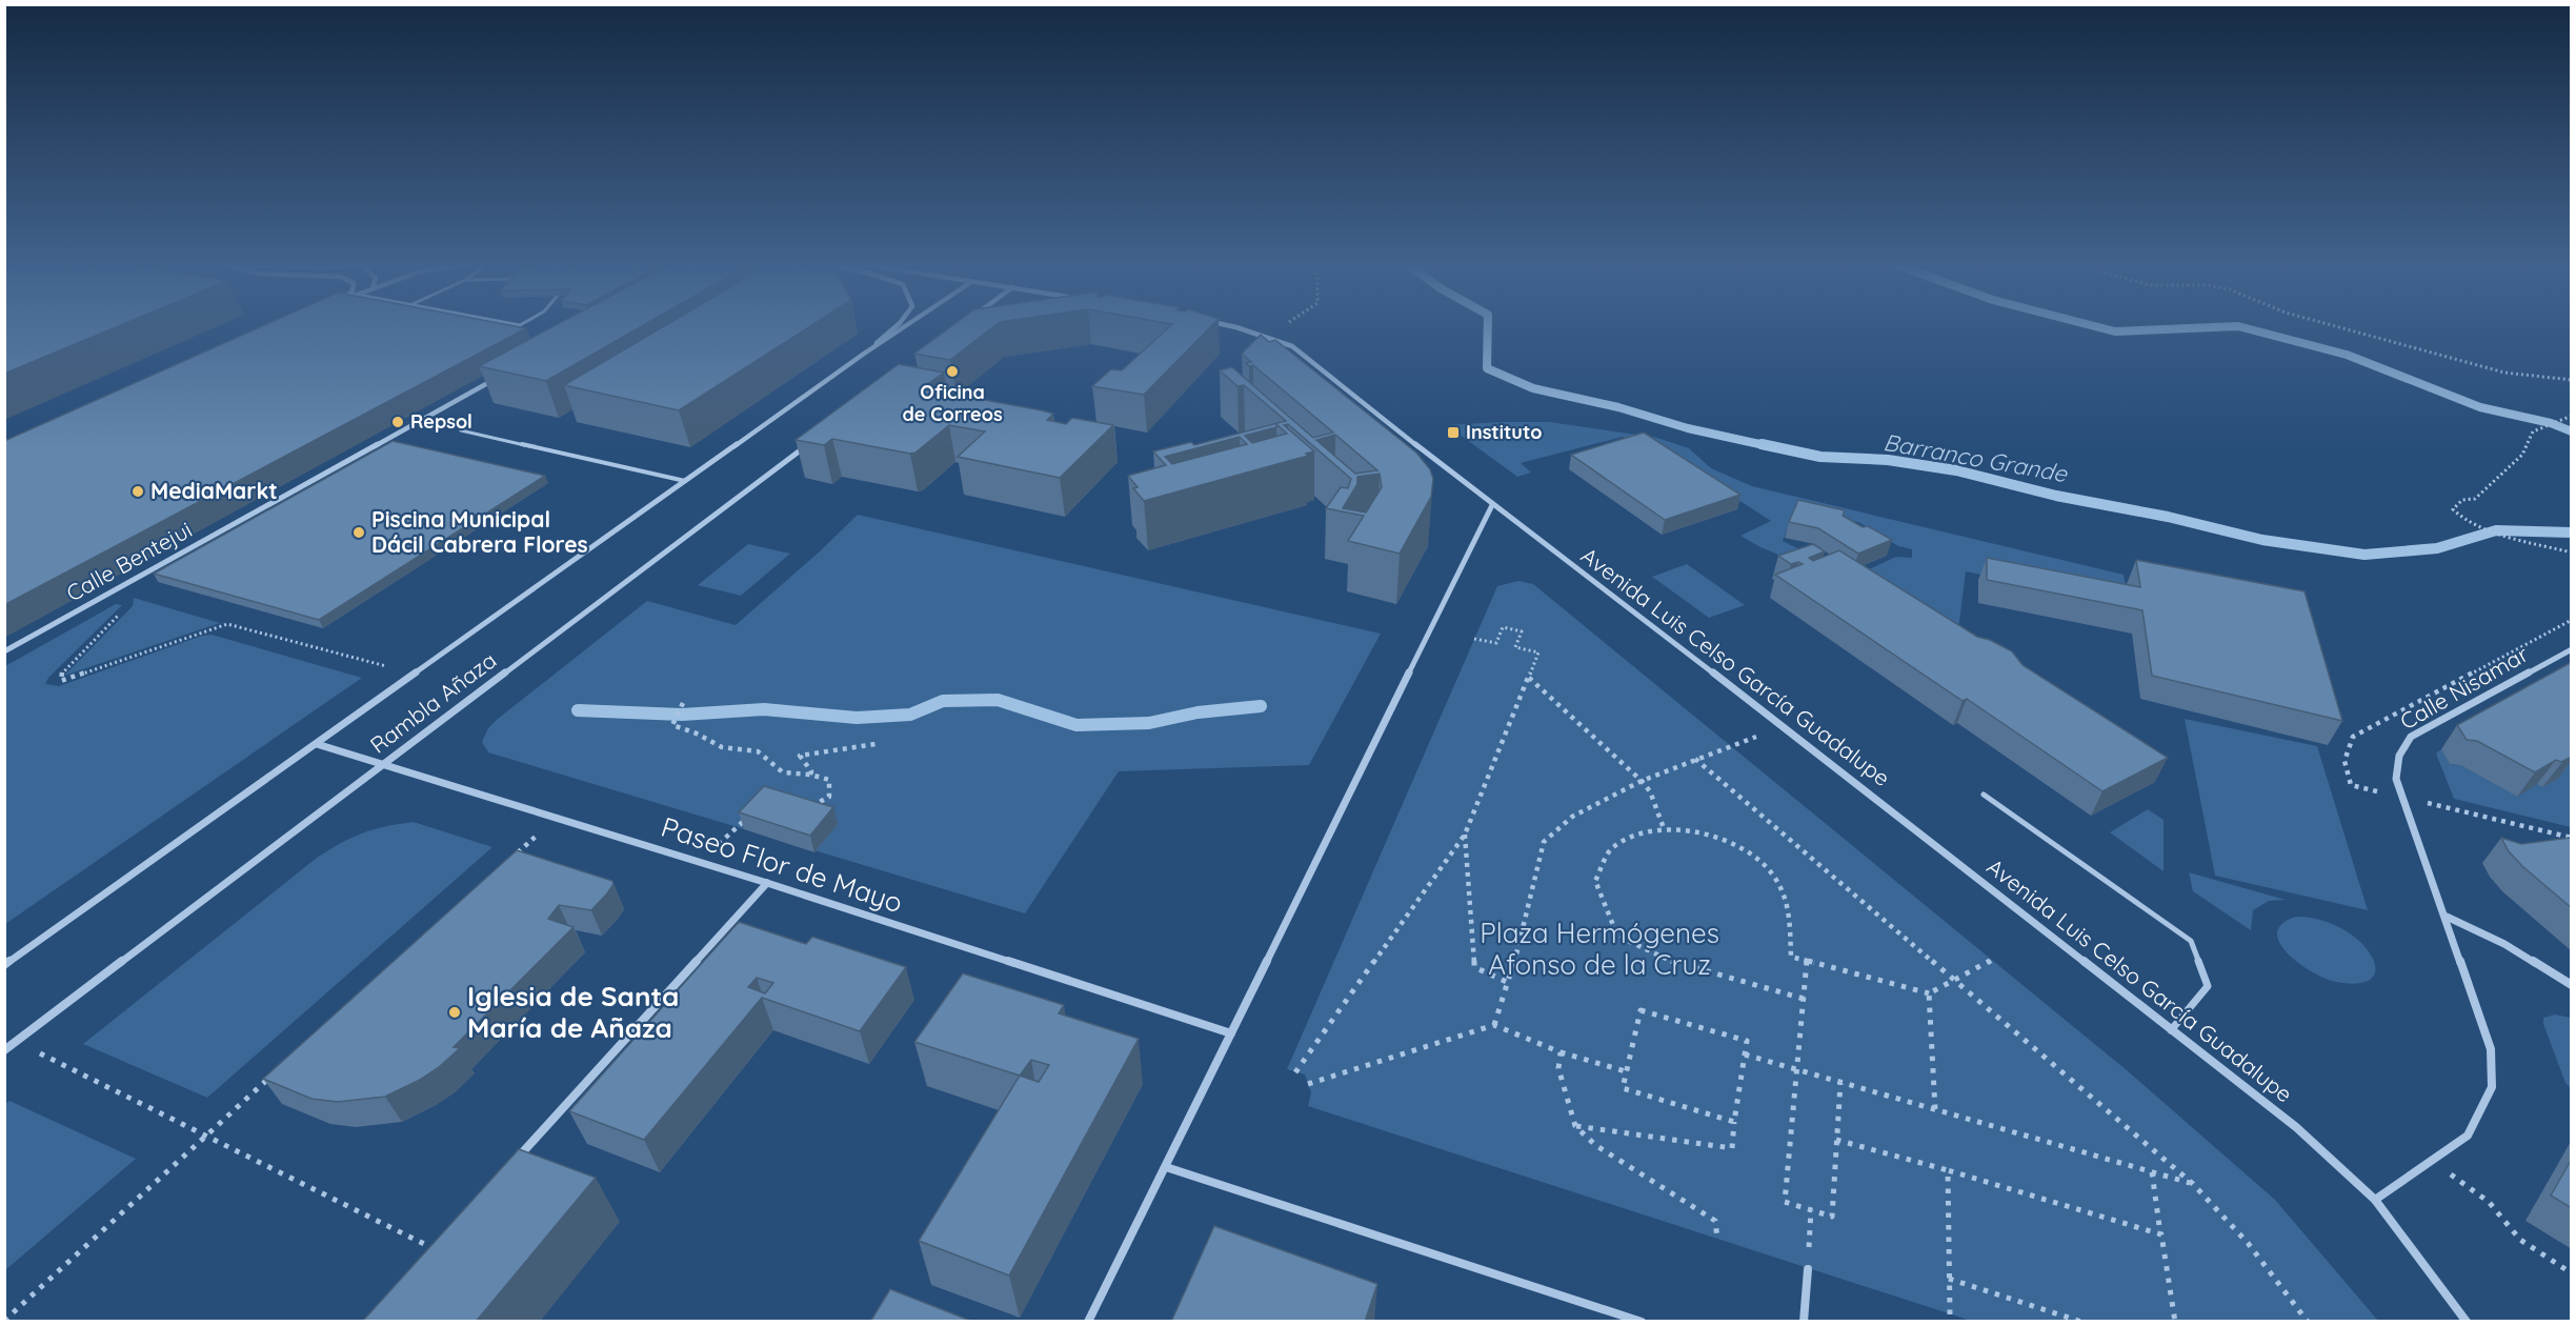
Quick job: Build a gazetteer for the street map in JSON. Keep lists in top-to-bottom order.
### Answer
{
  "streets": {
    "street": [
      "Calle Bentejui",
      "Avenida Luis Celso García Guadalupe",
      "Calle Nisamar",
      "Rambla Añaza",
      "Paseo Flor de Mayo"
    ]
  },
  "crossings": [
    ["Avenida Luis Celso García Guadalupe", "Calle Nisamar"],
    ["Rambla Añaza", "Paseo Flor de Mayo"]
  ],
  "water": ["Barranco Grande"],
  "parks": ["Plaza Hermógenes Afonso de la Cruz"],
  "places": {
    "other": [
      "Oficina de Correos",
      "Repsol",
      "MediaMarkt",
      "Piscina Municipal Dácil Cabrera Flores",
      "Iglesia de Santa María de Añaza"
    ],
    "transit": ["Instituto"]
  }
}
